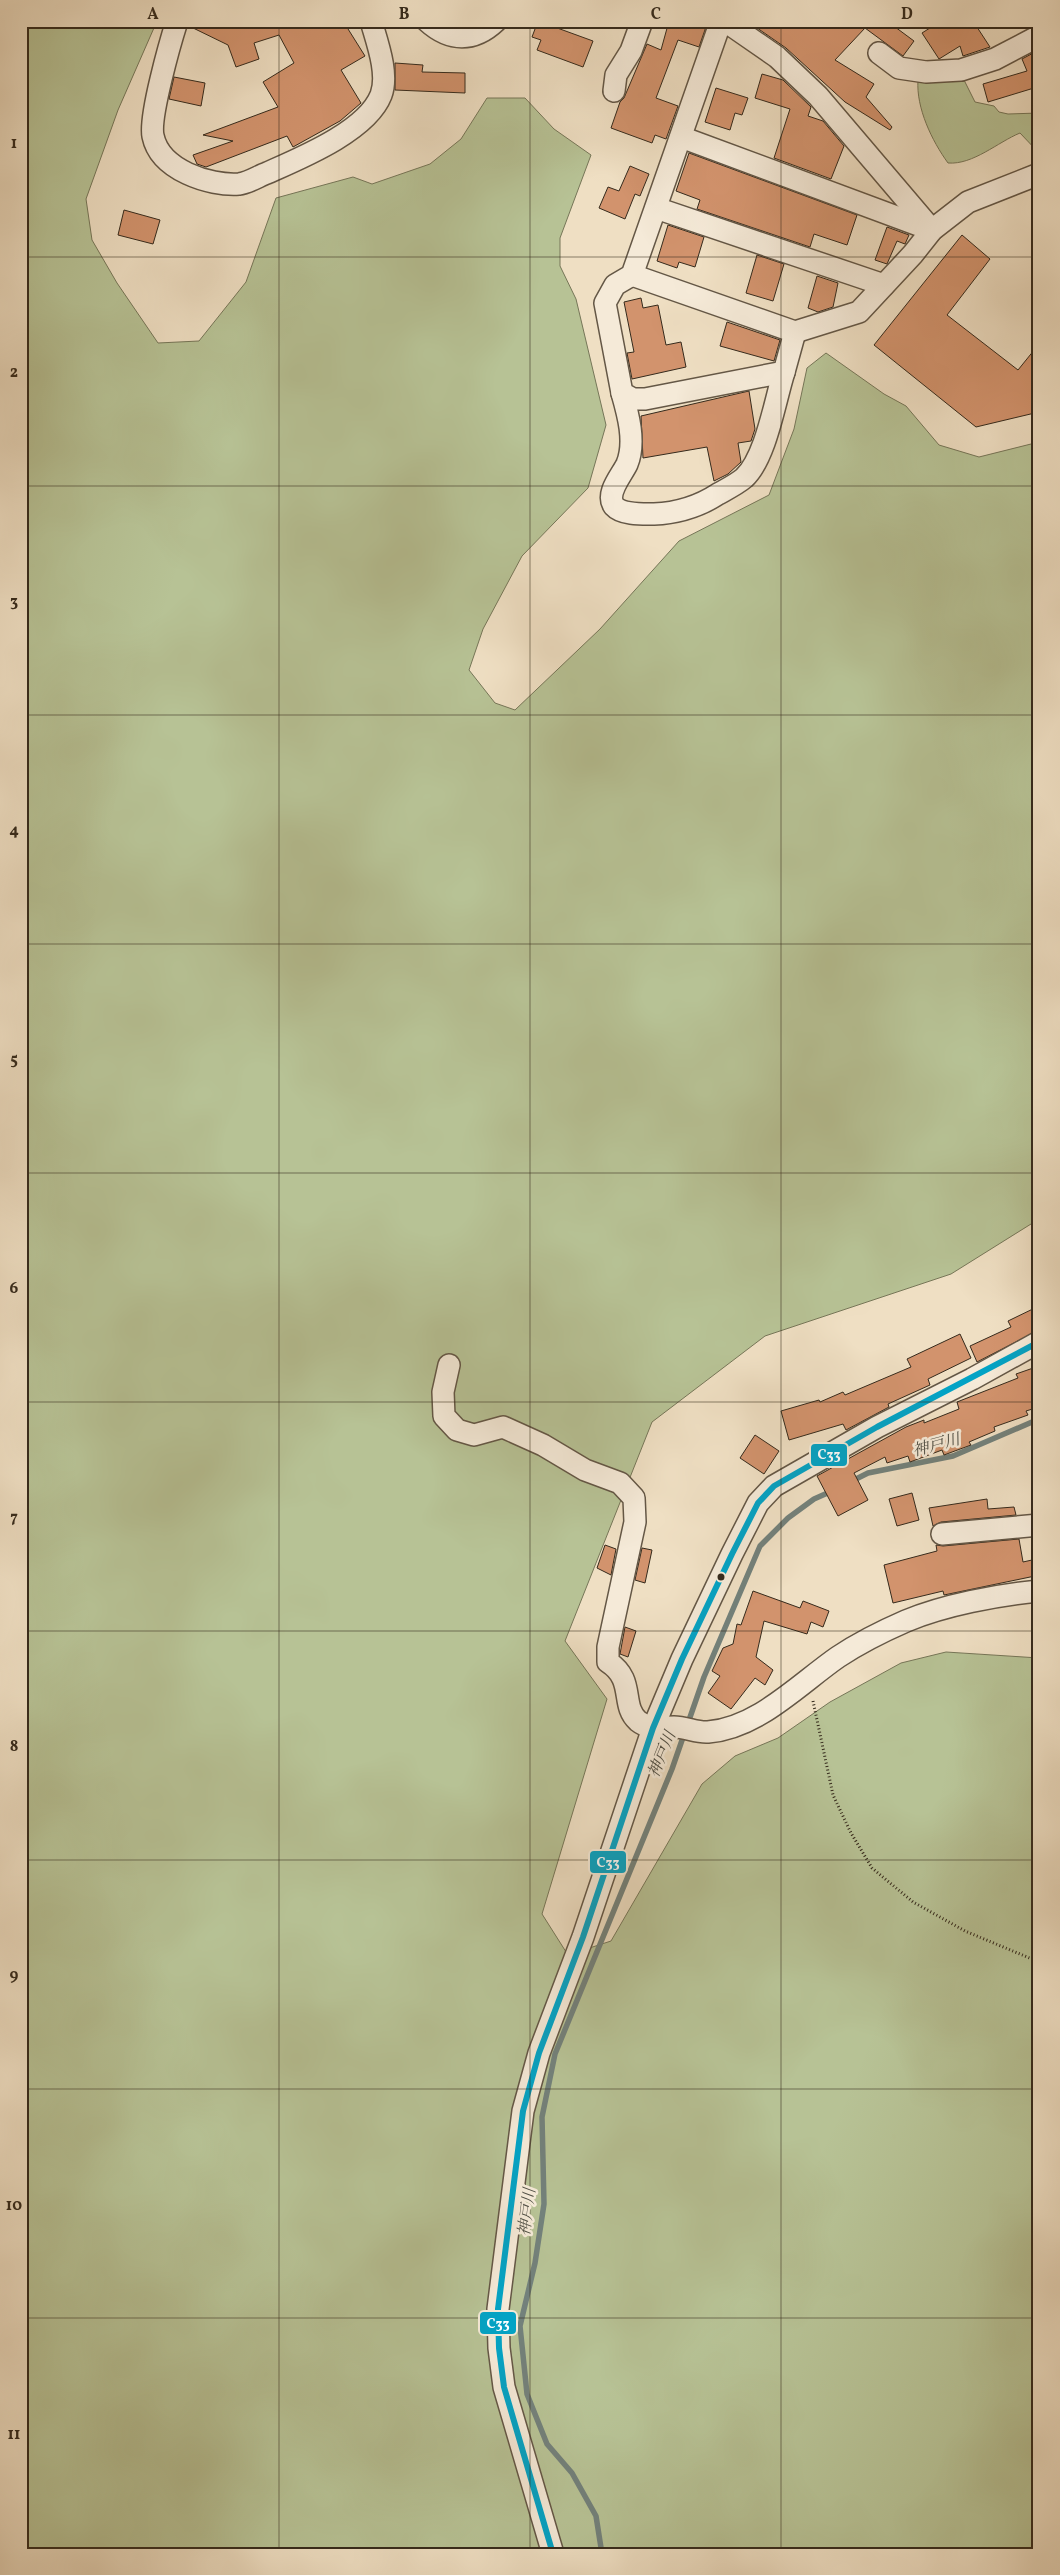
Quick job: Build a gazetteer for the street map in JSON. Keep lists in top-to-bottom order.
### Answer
{
  "water": ["神戸川"],
  "lines": ["transit line C33"],
  "grid": {
    "columns": [
      "A",
      "B",
      "C",
      "D"
    ],
    "rows": [
      "1",
      "2",
      "3",
      "4",
      "5",
      "6",
      "7",
      "8",
      "9",
      "10",
      "11"
    ]
  }
}
